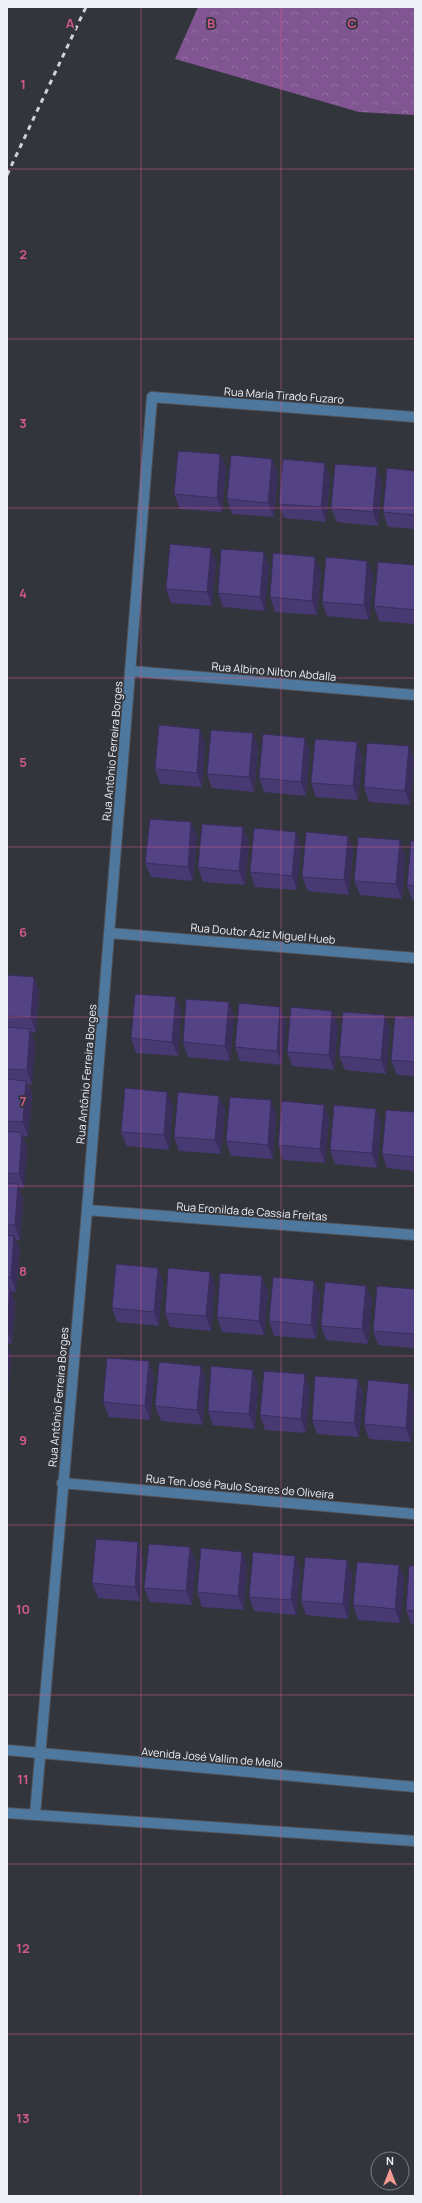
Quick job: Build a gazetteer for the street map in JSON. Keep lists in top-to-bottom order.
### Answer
{
  "streets": {
    "street": [
      "Rua Maria Tirado Fuzaro",
      "Rua Albino Nilton Abdalla",
      "Rua Antônio Ferreira Borges",
      "Rua Doutor Aziz Miguel Hueb",
      "Rua Eronilda de Cassia Freitas",
      "Rua Ten José Paulo Soares de Oliveira",
      "Avenida José Vallim de Mello"
    ]
  },
  "crossings": [
    ["Rua Maria Tirado Fuzaro", "Rua Antônio Ferreira Borges"],
    ["Rua Albino Nilton Abdalla", "Rua Antônio Ferreira Borges"],
    ["Rua Antônio Ferreira Borges", "Rua Doutor Aziz Miguel Hueb"],
    ["Rua Antônio Ferreira Borges", "Rua Eronilda de Cassia Freitas"],
    ["Rua Antônio Ferreira Borges", "Rua Ten José Paulo Soares de Oliveira"],
    ["Rua Antônio Ferreira Borges", "Avenida José Vallim de Mello"]
  ],
  "north": "top",
  "grid": {
    "columns": ["A", "B", "C"],
    "rows": [
      "1",
      "2",
      "3",
      "4",
      "5",
      "6",
      "7",
      "8",
      "9",
      "10",
      "11",
      "12",
      "13"
    ]
  }
}
